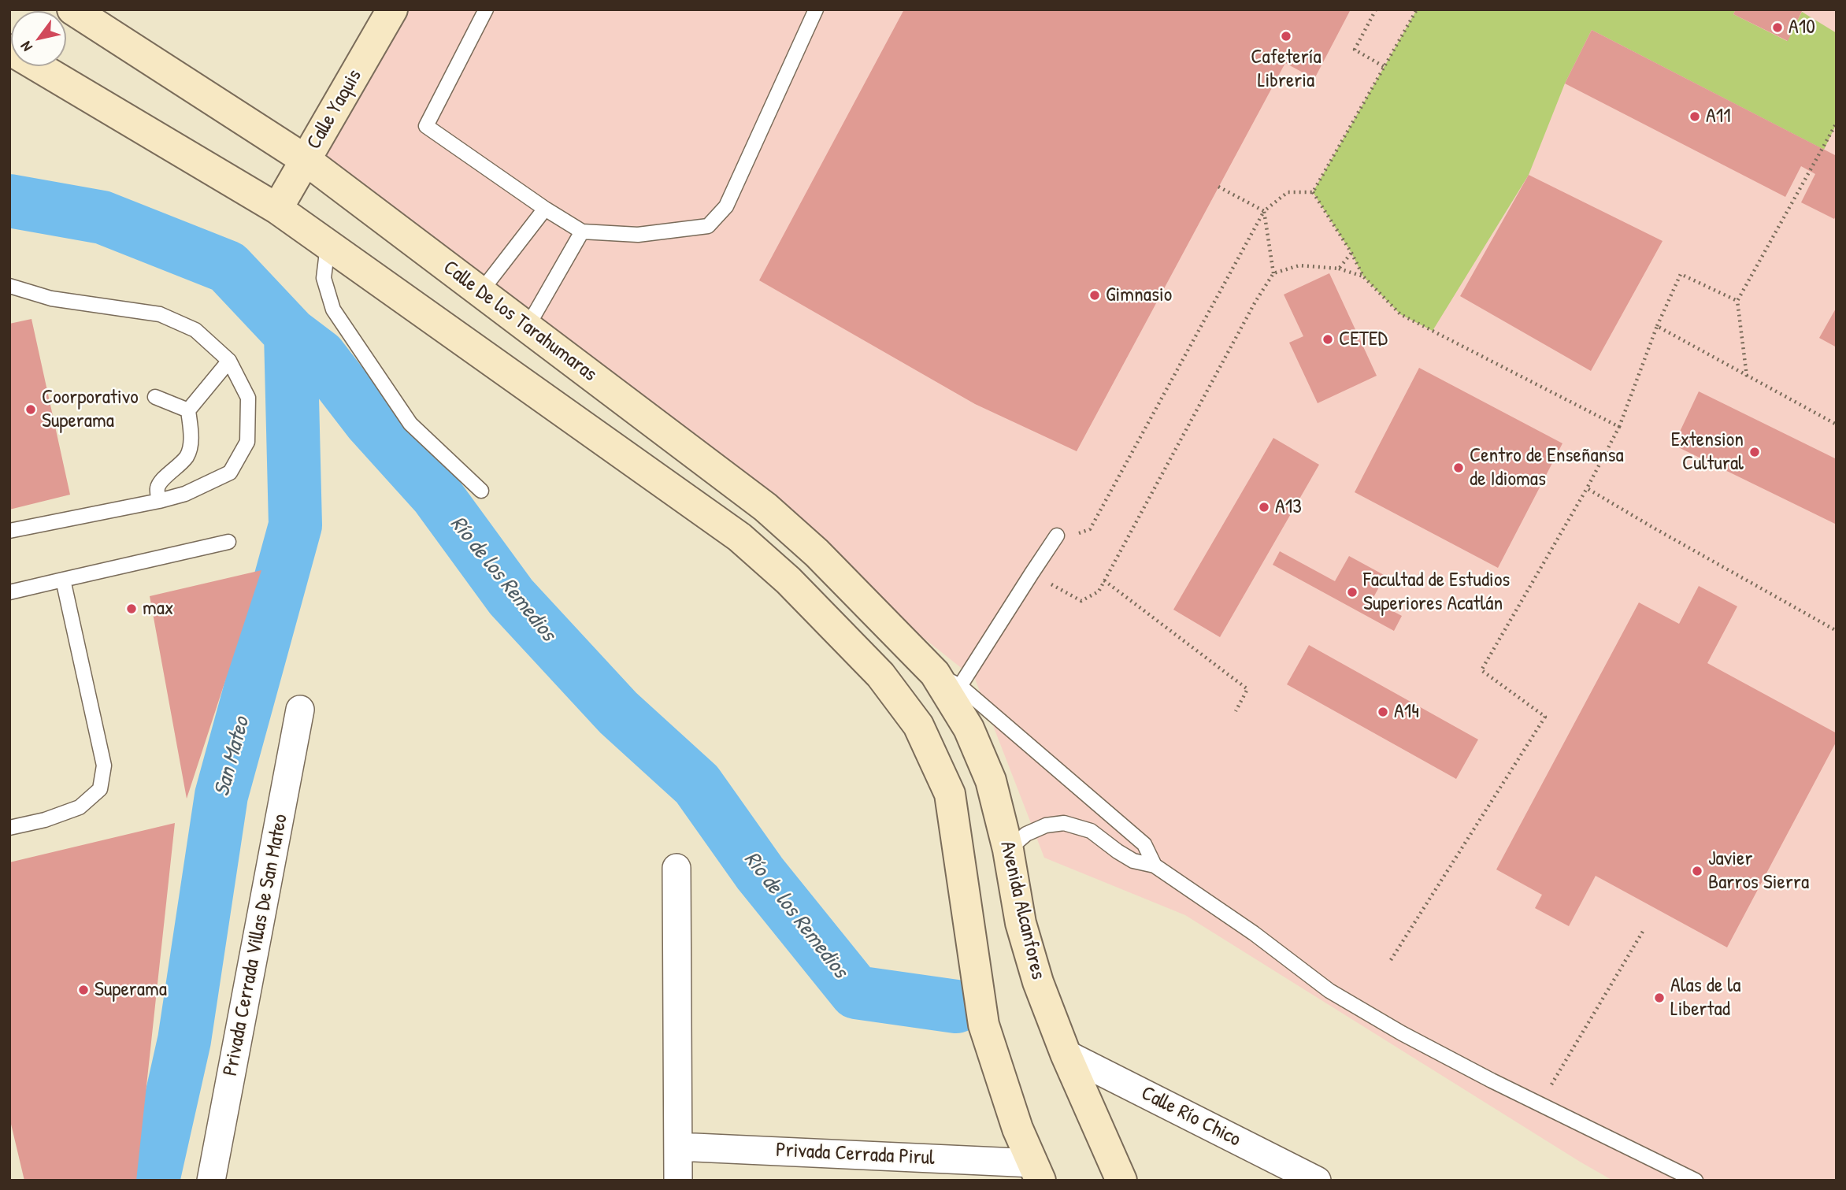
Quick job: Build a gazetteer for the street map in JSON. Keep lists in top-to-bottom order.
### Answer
{
  "streets": {
    "main road": ["Calle Yaquis", "Calle De los Tarahumaras", "Avenida Alcanfores"],
    "street": ["Privada Cerrada Villas De San Mateo", "Calle Río Chico", "Privada Cerrada Pirul"]
  },
  "crossings": [
    ["Calle Yaquis", "Calle De los Tarahumaras"],
    ["Calle De los Tarahumaras", "Avenida Alcanfores"],
    ["Avenida Alcanfores", "Calle Río Chico"]
  ],
  "water": ["Río de los Remedios", "San Mateo"],
  "places": [
    "A10",
    "Cafetería Libreria",
    "A11",
    "Gimnasio",
    "CETED",
    "Coorporativo Superama",
    "Extension Cultural",
    "Centro de Enseñansa de Idiomas",
    "A13",
    "Facultad de Estudios Superiores Acatlán",
    "max",
    "A14",
    "Javier Barros Sierra",
    "Superama",
    "Alas de la Libertad"
  ],
  "north": "bottom left"
}
